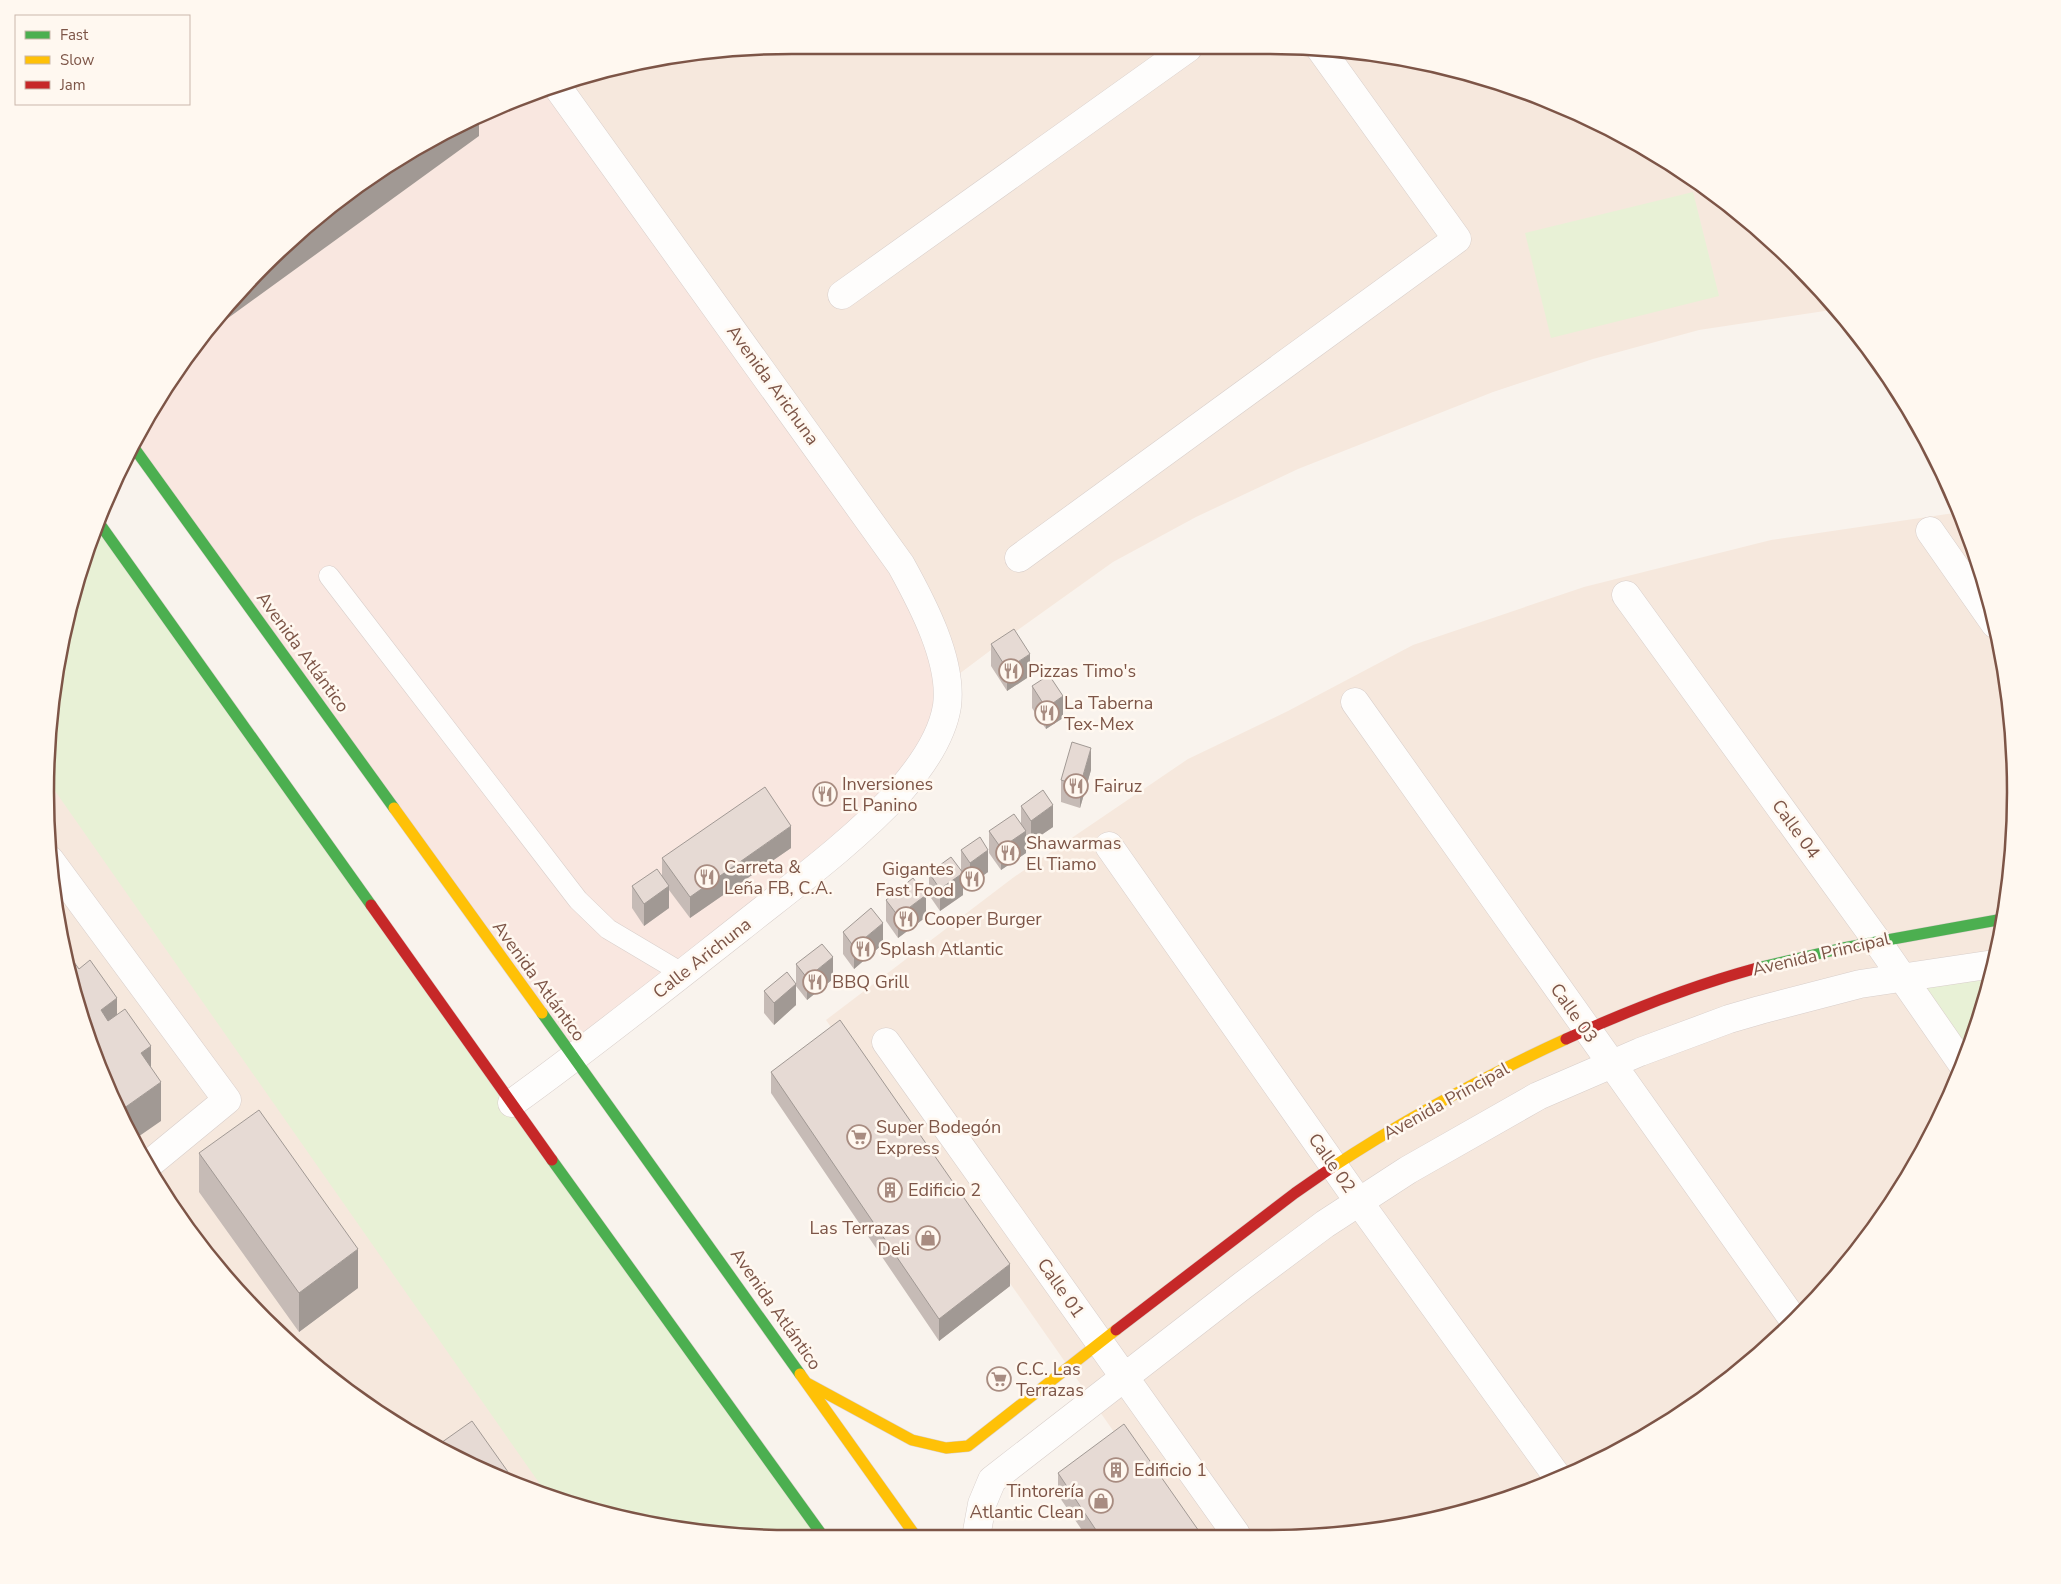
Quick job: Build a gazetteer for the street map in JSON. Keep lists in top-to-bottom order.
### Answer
{
  "streets": {
    "main road": ["Avenida Atlántico", "Avenida Principal"],
    "street": [
      "Avenida Arichuna",
      "Calle 04",
      "Calle Arichuna",
      "Calle 03",
      "Calle 02",
      "Calle 01"
    ]
  },
  "crossings": [
    ["Avenida Arichuna", "Calle Arichuna"],
    ["Avenida Atlántico", "Avenida Principal"],
    ["Avenida Atlántico", "Calle Arichuna"],
    ["Calle 04", "Avenida Principal"],
    ["Avenida Principal", "Calle 03"],
    ["Avenida Principal", "Calle 02"],
    ["Avenida Principal", "Calle 01"]
  ],
  "places": {
    "restaurant": [
      "Pizzas Timo's",
      "La Taberna Tex-Mex",
      "Fairuz",
      "Inversiones El Panino",
      "Shawarmas El Tiamo",
      "Carreta & Leña FB, C.A.",
      "Gigantes Fast Food",
      "Cooper Burger",
      "Splash Atlantic",
      "BBQ Grill"
    ],
    "supermarket": ["Super Bodegón Express", "C.C. Las Terrazas"],
    "building": ["Edificio 2", "Edificio 1"],
    "shop": ["Las Terrazas Deli", "Tintorería Atlantic Clean"]
  },
  "legend": ["Fast", "Slow", "Jam"]
}
